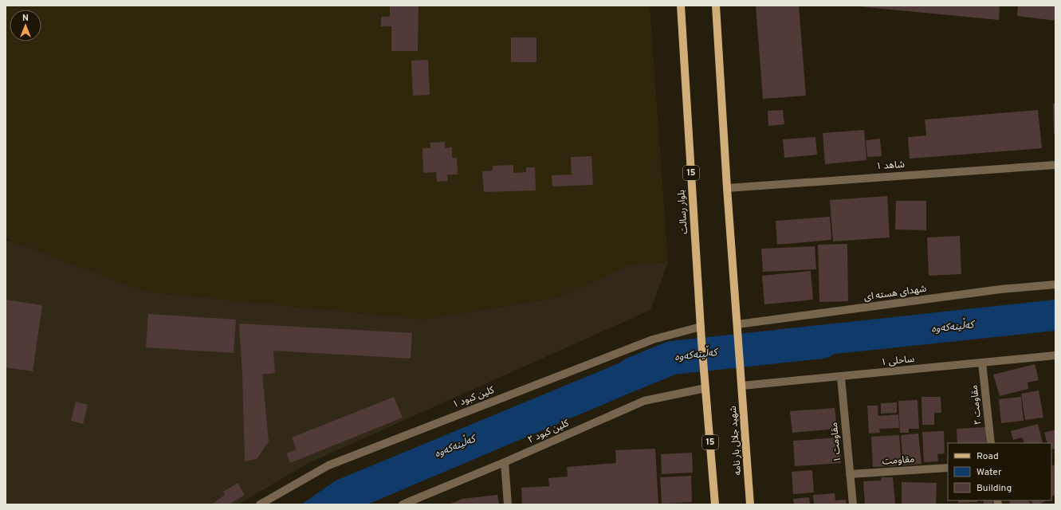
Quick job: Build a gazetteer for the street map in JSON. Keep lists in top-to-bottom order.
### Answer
{
  "streets": {
    "main road": ["15", "بلوار رسالت", "شهید جلال بار نامه"],
    "street": [
      "شاهد ۱",
      "شهدای هسته ای",
      "ساحلی ۱",
      "کلین کبود ۱",
      "مقاومت ۲",
      "کلین کبود ۲",
      "مقاومت ۱",
      "مقاومت"
    ]
  },
  "crossings": [
    ["15", "بلوار رسالت"],
    ["15", "کلین کبود ۲"],
    ["بلوار رسالت", "کلین کبود ۱"],
    ["بلوار رسالت", "کلین کبود ۲"],
    ["شهدای هسته ای", "شهید جلال بار نامه"],
    ["ساحلی ۱", "مقاومت ۲"],
    ["ساحلی ۱", "شهید جلال بار نامه"],
    ["ساحلی ۱", "مقاومت ۱"],
    ["مقاومت ۱", "مقاومت"]
  ],
  "water": ["کەڵینەکەوە"],
  "legend": ["Road", "Water", "Building"],
  "north": "top"
}
